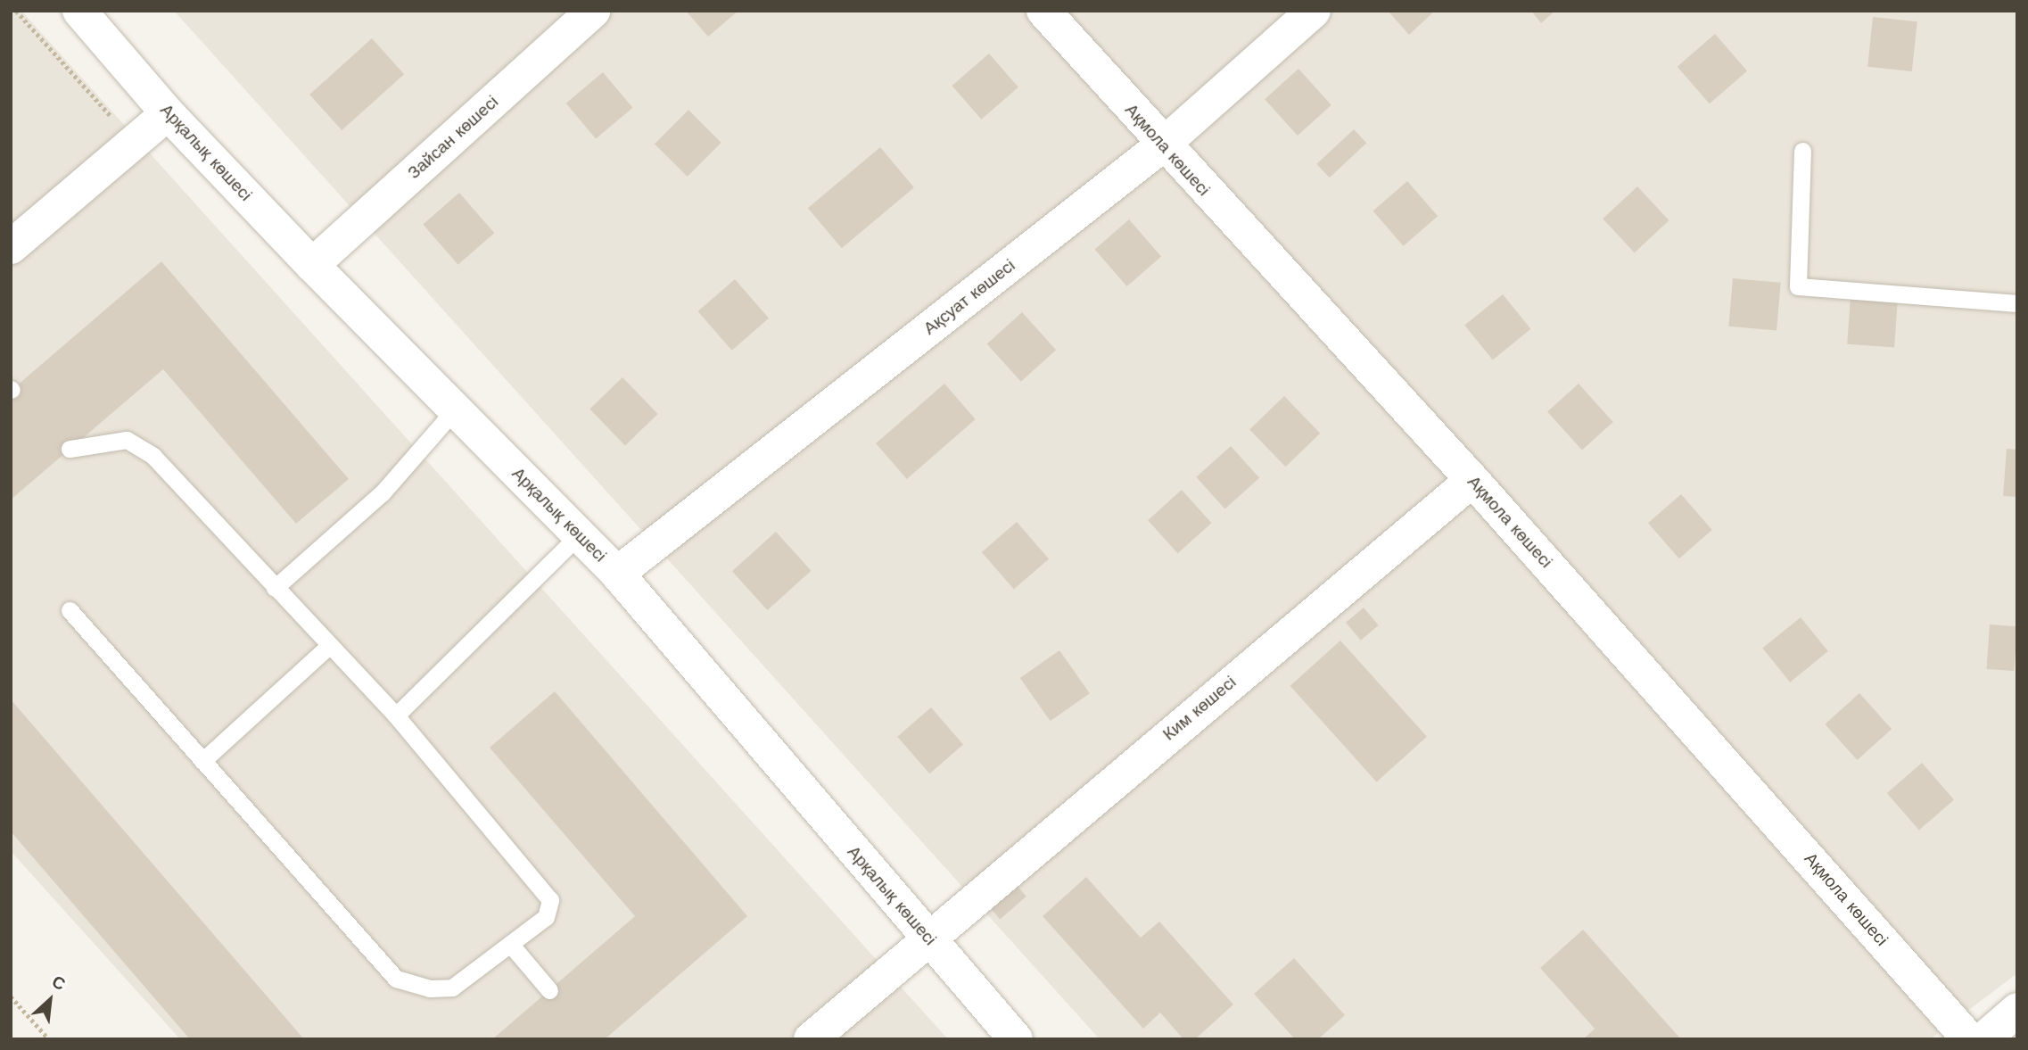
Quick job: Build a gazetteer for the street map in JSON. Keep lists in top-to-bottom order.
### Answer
{
  "streets": {
    "street": [
      "Зайсан көшесі",
      "Ақмола көшесі",
      "Арқалық көшесі",
      "Ақсуат көшесі",
      "Ким көшесі"
    ]
  },
  "crossings": [
    ["Зайсан көшесі", "Арқалық көшесі"],
    ["Ақмола көшесі", "Ақсуат көшесі"],
    ["Ақмола көшесі", "Ким көшесі"],
    ["Арқалық көшесі", "Ақсуат көшесі"],
    ["Арқалық көшесі", "Ким көшесі"]
  ],
  "north": "top right"
}
